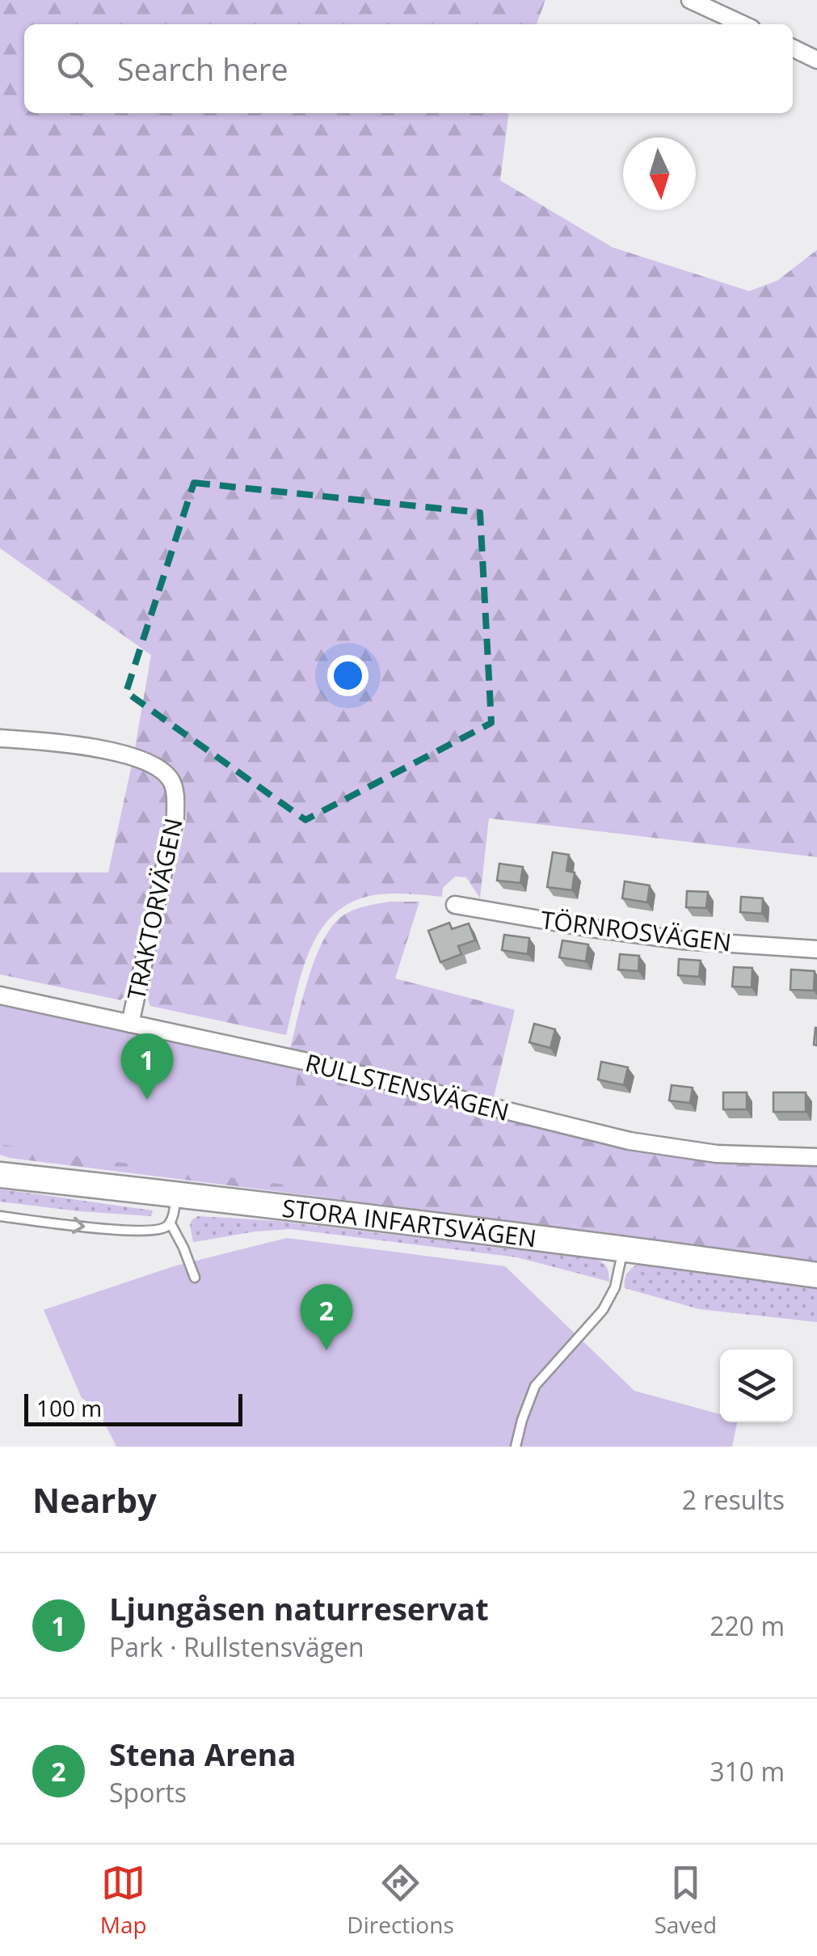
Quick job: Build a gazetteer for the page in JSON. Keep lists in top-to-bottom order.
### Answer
{
  "streets": {
    "main road": ["STORA INFARTSVÄGEN"],
    "street": ["TRAKTORVÄGEN", "TÖRNROSVÄGEN", "RULLSTENSVÄGEN"]
  },
  "crossings": [
    ["TRAKTORVÄGEN", "RULLSTENSVÄGEN"]
  ],
  "scale_bar": "100 m",
  "north": "bottom",
  "page": {
    "search": "Search here",
    "pins": ["1", "2"],
    "scale": "100 m",
    "heading": ["Nearby", "2 results"],
    "list": [
      {
        "mark": "1",
        "name": "Ljungåsen naturreservat",
        "note": "Park · Rullstensvägen",
        "value": "220 m"
      },
      {
        "mark": "2",
        "name": "Stena Arena",
        "note": "Sports",
        "value": "310 m"
      }
    ],
    "nav": ["Map", "Directions", "Saved"]
  }
}
